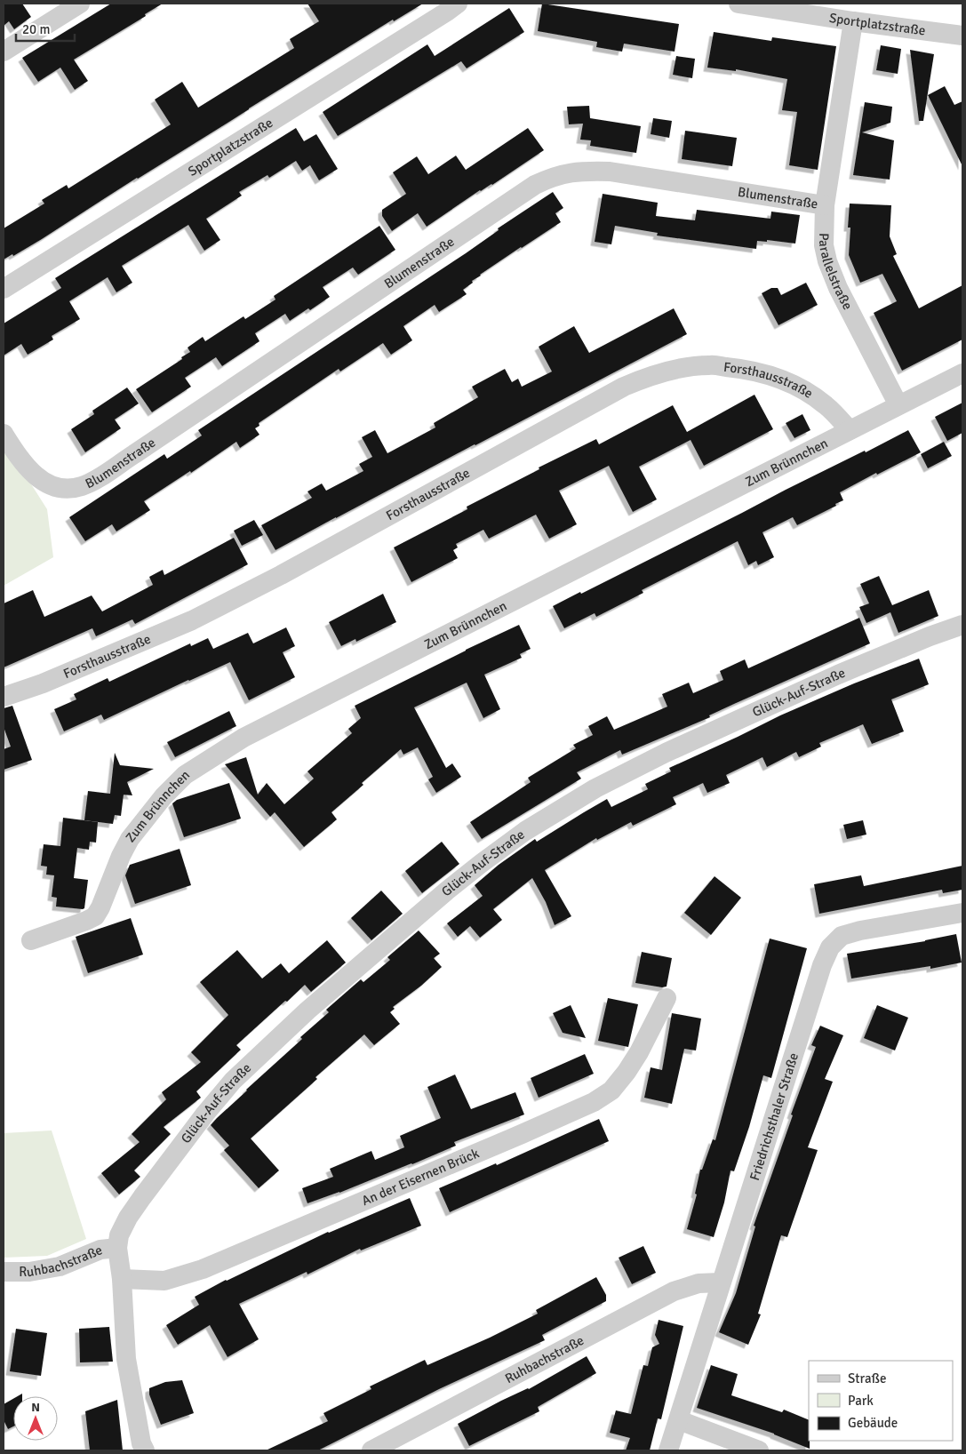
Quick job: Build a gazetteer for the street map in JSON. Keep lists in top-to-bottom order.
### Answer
{
  "streets": {
    "street": [
      "Sportplatzstraße",
      "Blumenstraße",
      "Parallelstraße",
      "Forsthausstraße",
      "Zum Brünnchen",
      "Glück-Auf-Straße",
      "Friedrichsthaler Straße",
      "An der Eisernen Brück",
      "Ruhbachstraße"
    ]
  },
  "crossings": [
    ["Sportplatzstraße", "Parallelstraße"],
    ["Blumenstraße", "Parallelstraße"],
    ["Parallelstraße", "Zum Brünnchen"],
    ["Forsthausstraße", "Zum Brünnchen"],
    ["Glück-Auf-Straße", "Ruhbachstraße"],
    ["Friedrichsthaler Straße", "Ruhbachstraße"]
  ],
  "legend": ["Straße", "Park", "Gebäude"],
  "scale_bar": "20 m",
  "north": "top"
}
